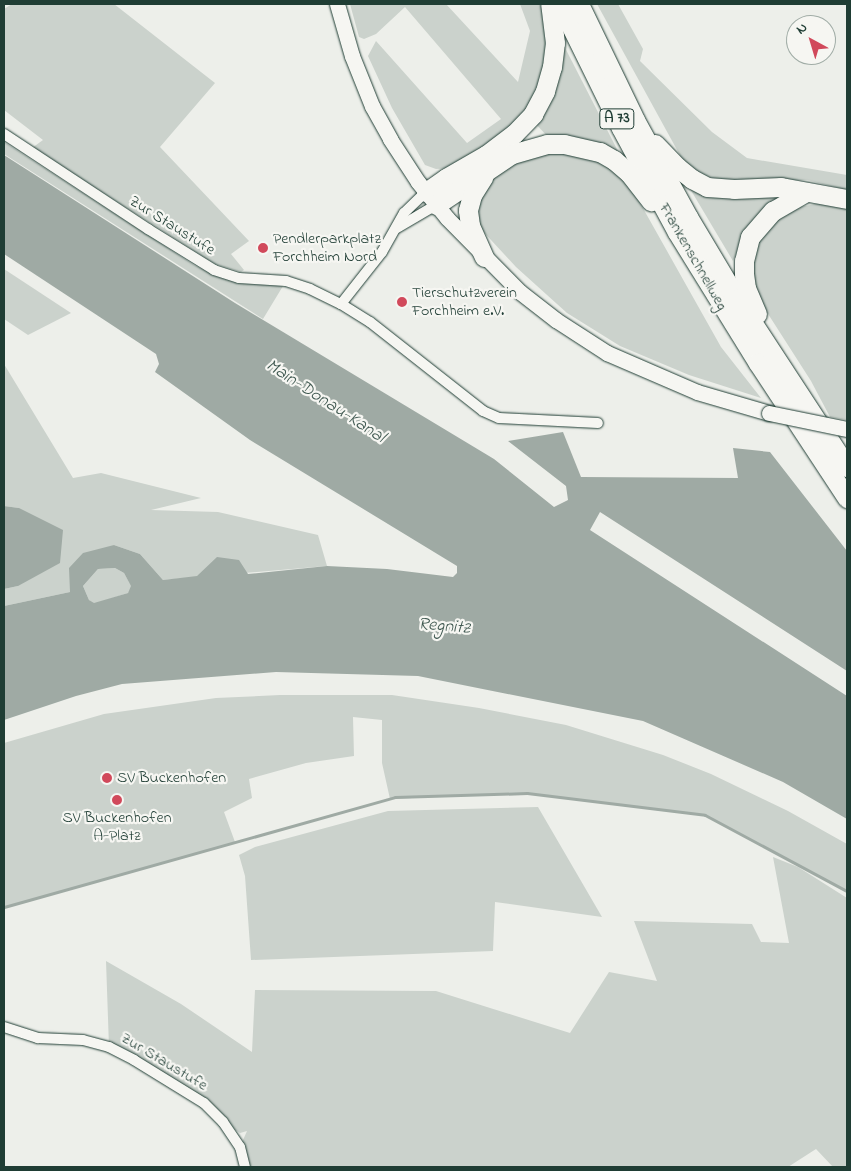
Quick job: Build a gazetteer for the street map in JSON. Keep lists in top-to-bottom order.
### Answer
{
  "streets": {
    "highway": ["A 73", "Frankenschnellweg"],
    "street": ["Zur Staustufe"]
  },
  "water": ["Main-Donau-Kanal", "Regnitz"],
  "places": [
    "Pendlerparkplatz Forchheim Nord",
    "Tierschutzverein Forchheim e.V.",
    "SV Buckenhofen",
    "SV Buckenhofen A-Platz"
  ],
  "north": "top left"
}
